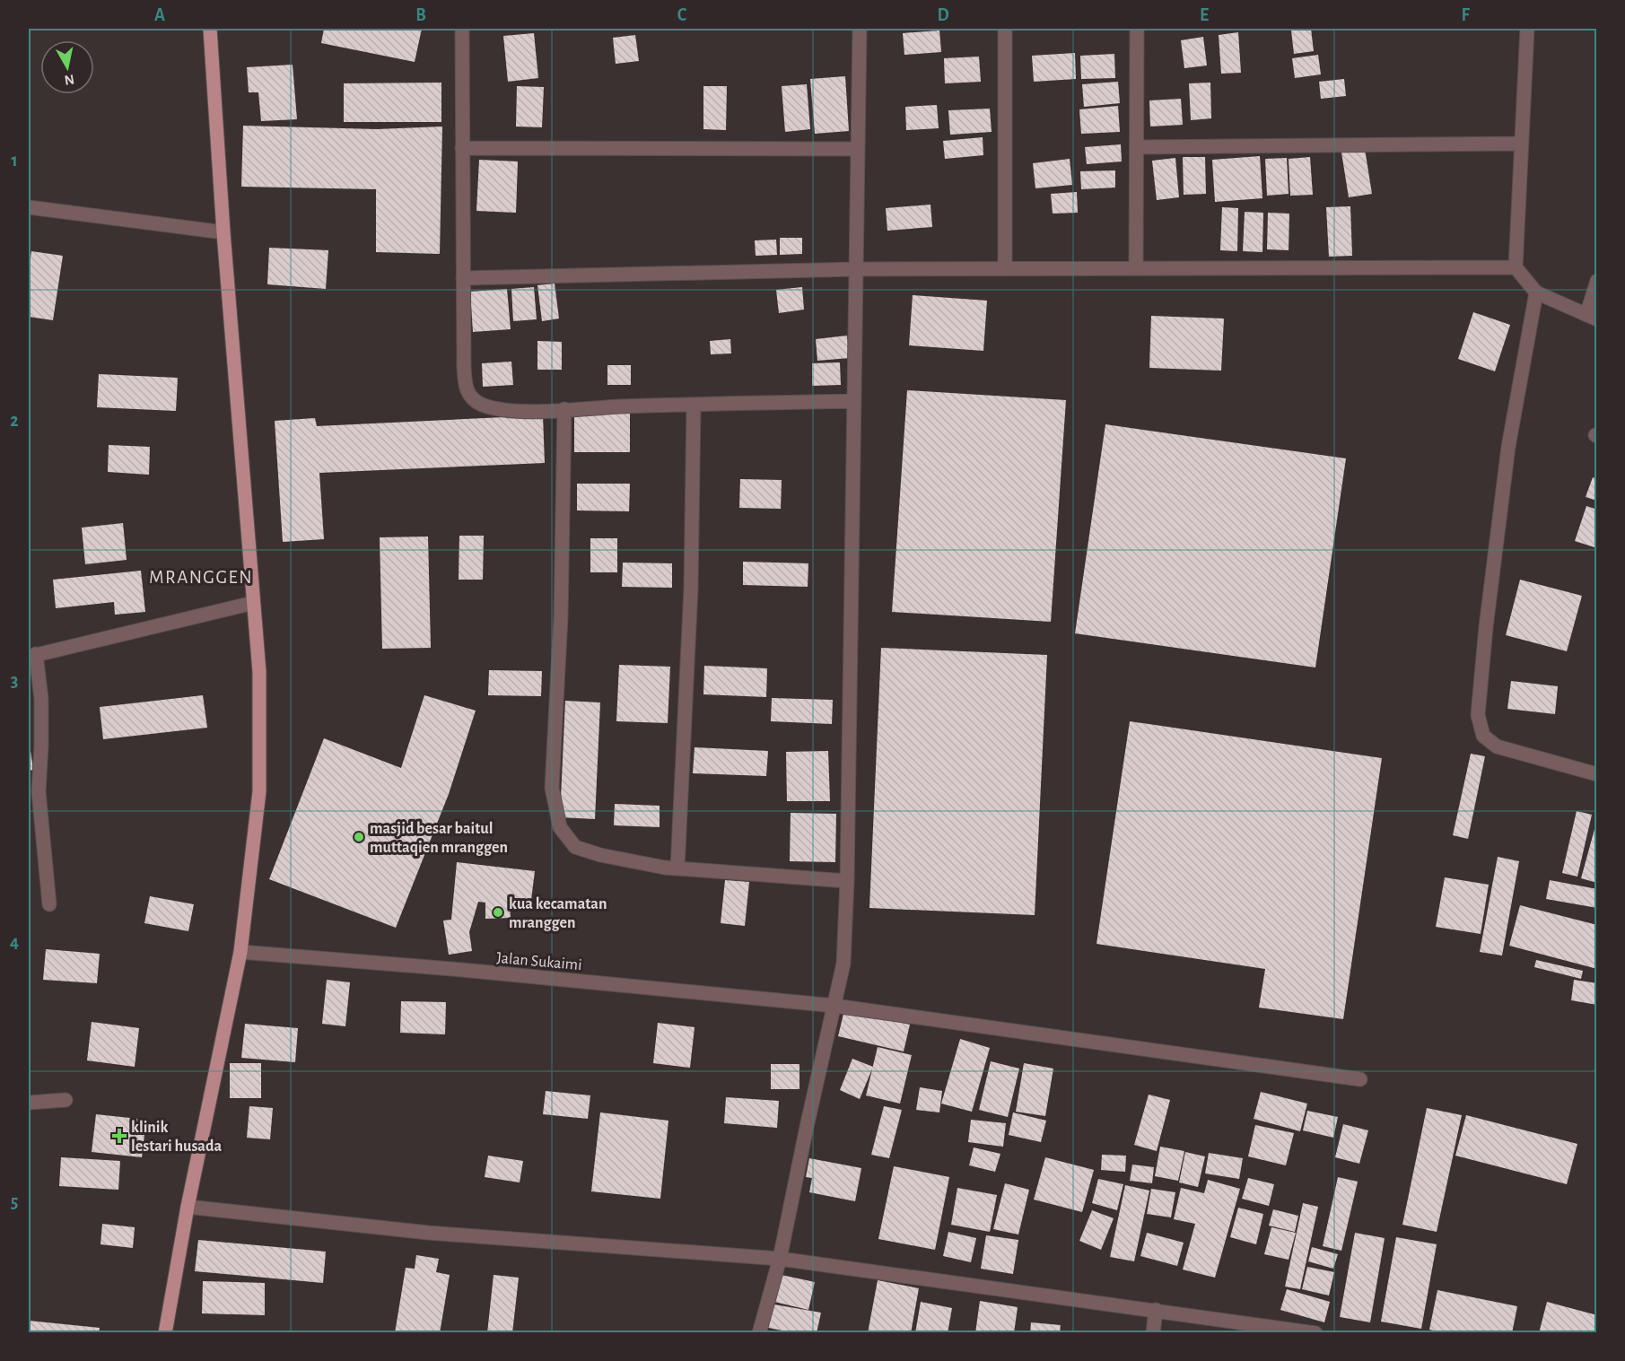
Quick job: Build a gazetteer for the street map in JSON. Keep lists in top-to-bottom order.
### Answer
{
  "streets": {
    "street": ["Jalan Sukaimi"]
  },
  "districts": ["MRANGGEN"],
  "places": {
    "other": ["masjid besar baitul muttaqien mranggen", "kua kecamatan mranggen"],
    "health": ["klinik lestari husada"]
  },
  "north": "bottom",
  "grid": {
    "columns": [
      "A",
      "B",
      "C",
      "D",
      "E",
      "F"
    ],
    "rows": [
      "1",
      "2",
      "3",
      "4",
      "5"
    ]
  }
}
